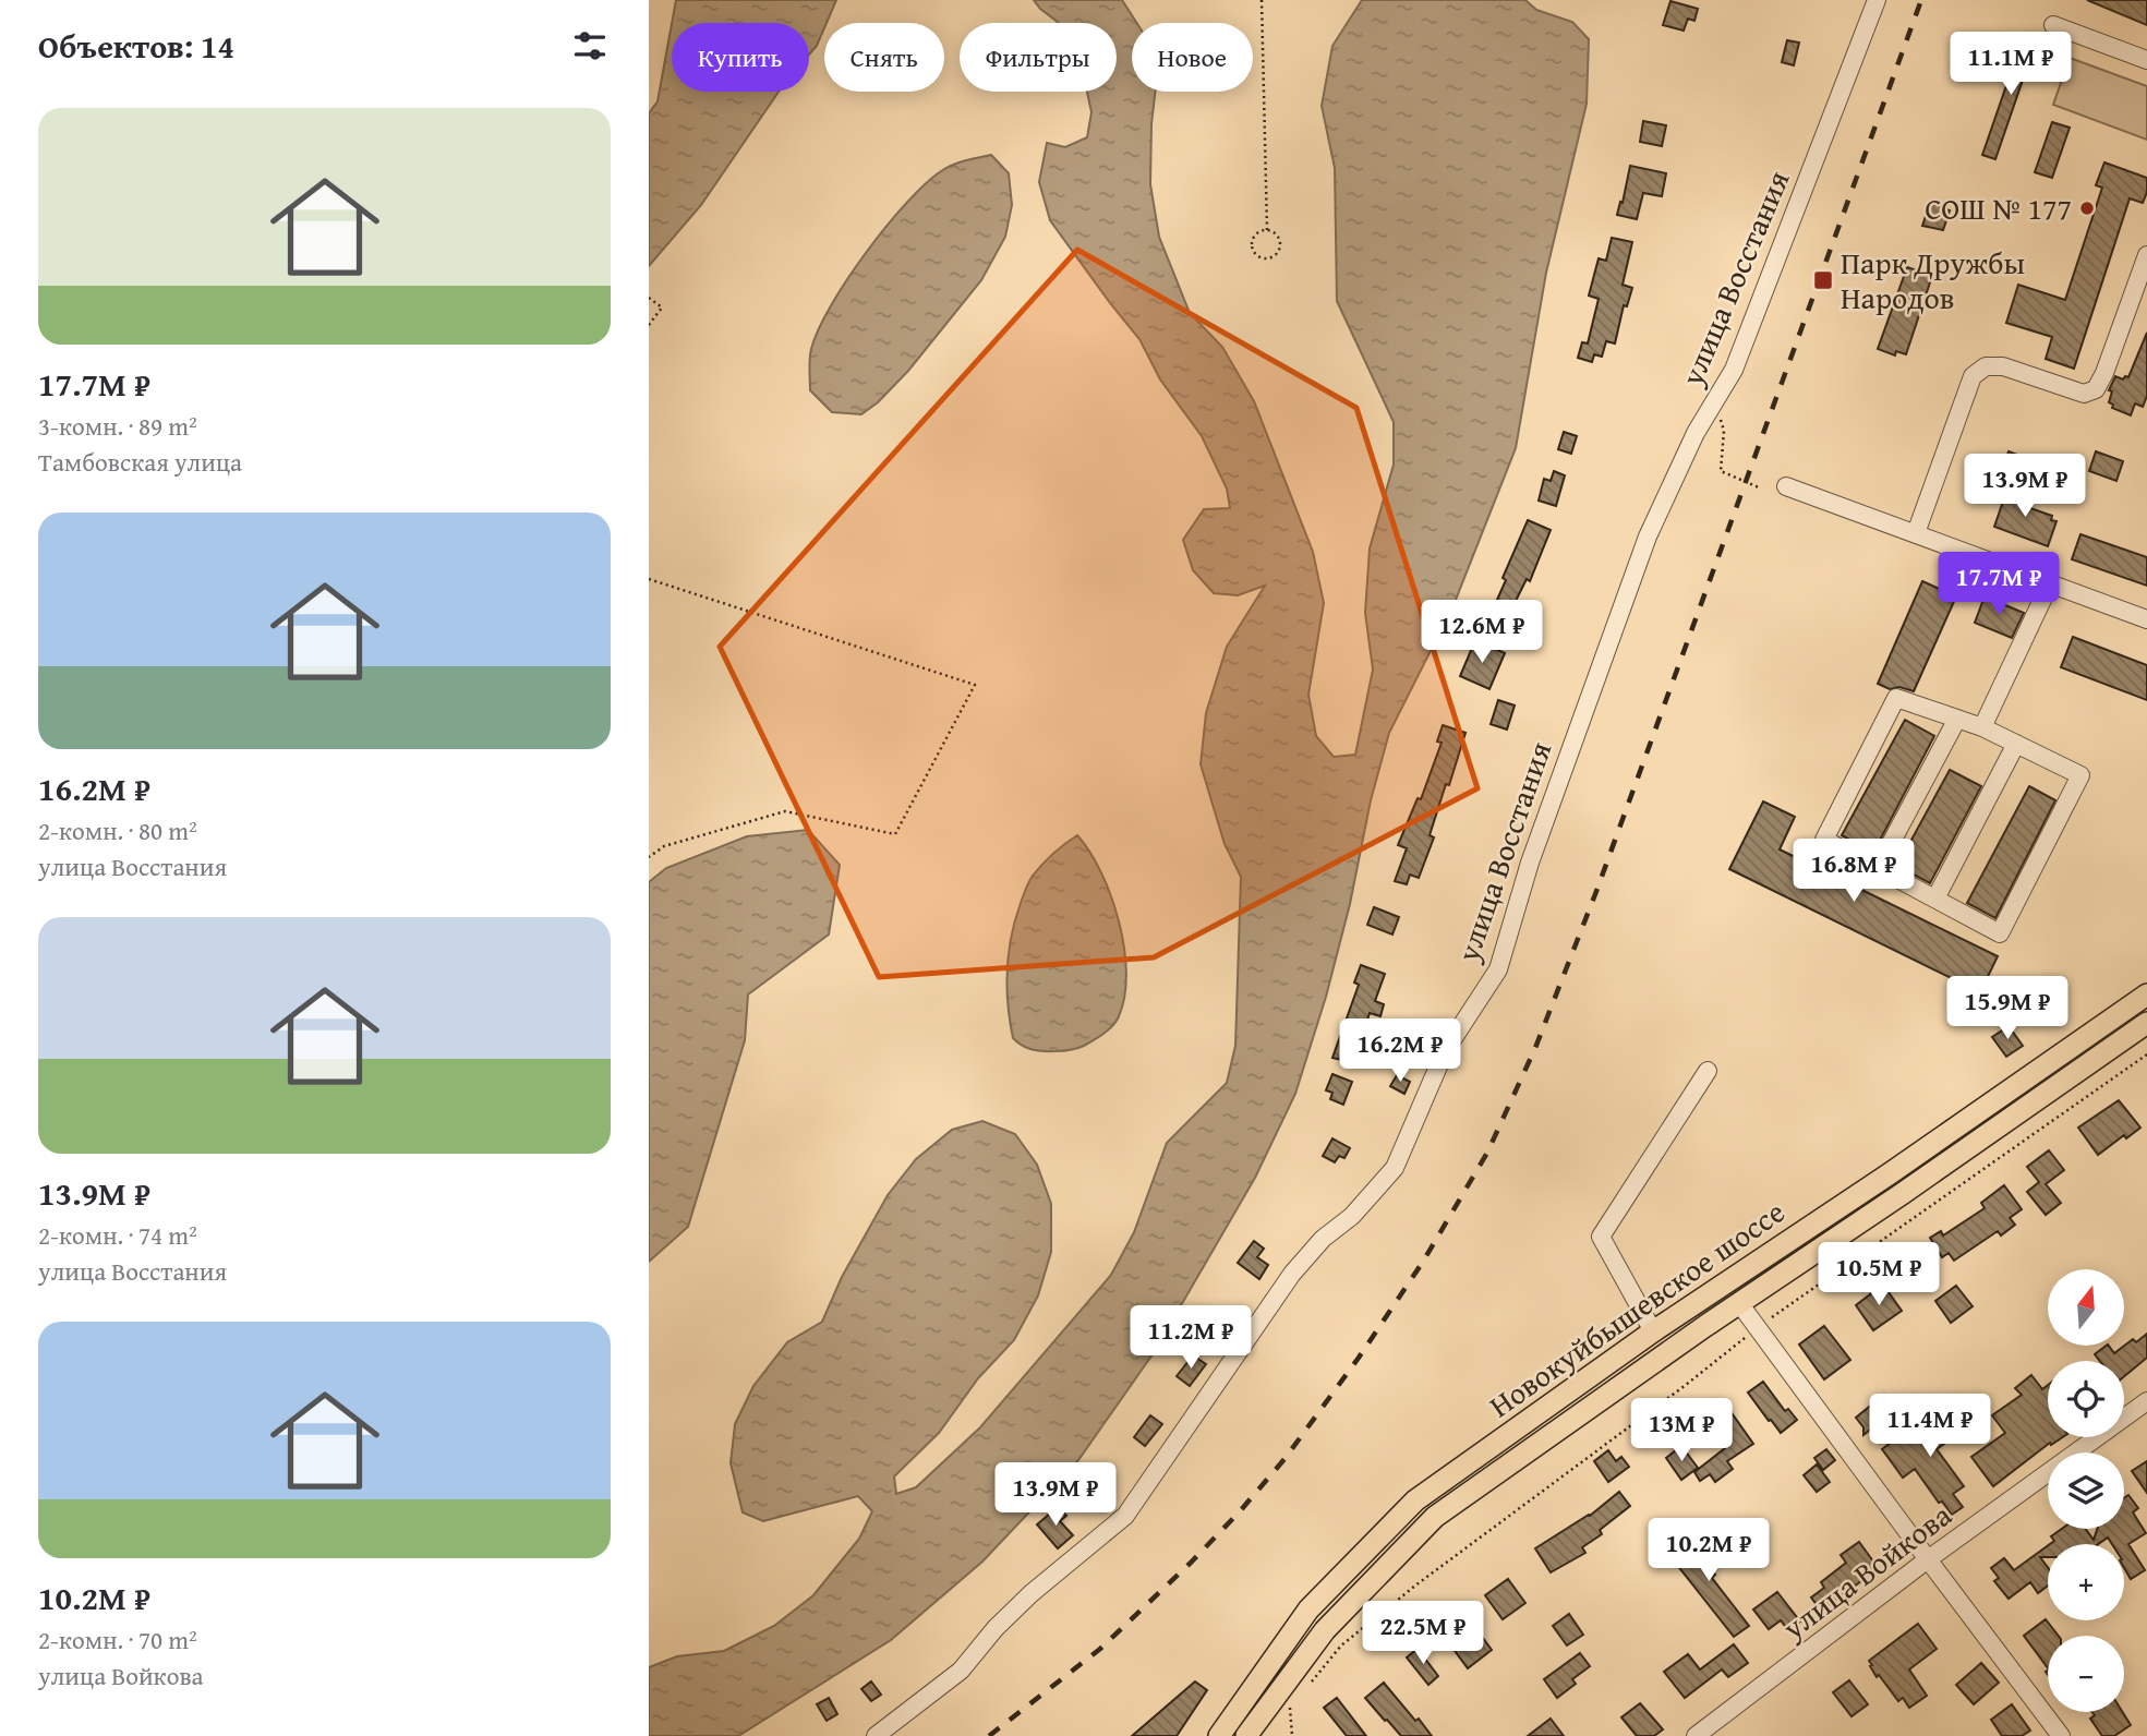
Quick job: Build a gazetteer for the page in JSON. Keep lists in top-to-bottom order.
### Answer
{
  "streets": {
    "main road": ["Новокуйбышевское шоссе"],
    "street": ["улица Восстания", "улица Войкова"]
  },
  "places": {
    "other": ["СОШ № 177"],
    "transit": ["Парк Дружбы Народов"]
  },
  "north": "top",
  "page": {
    "heading": "Объектов: 14",
    "chip": [
      "Купить",
      "Снять",
      "Фильтры",
      "Новое"
    ],
    "price": [
      "11.1M ₽",
      "13.9M ₽",
      "17.7M ₽",
      "12.6M ₽",
      "16.8M ₽",
      "15.9M ₽",
      "16.2M ₽",
      "10.5M ₽",
      "11.2M ₽",
      "11.4M ₽",
      "13M ₽",
      "13.9M ₽",
      "10.2M ₽",
      "22.5M ₽"
    ],
    "list": [
      {
        "name": "17.7M ₽",
        "note": "3-комн. · 89 m² · Тамбовская улица"
      },
      {
        "name": "16.2M ₽",
        "note": "2-комн. · 80 m² · улица Восстания"
      },
      {
        "name": "13.9M ₽",
        "note": "2-комн. · 74 m² · улица Восстания"
      },
      {
        "name": "10.2M ₽",
        "note": "2-комн. · 70 m² · улица Войкова"
      }
    ],
    "map_buttons": ["+", "−"]
  }
}
